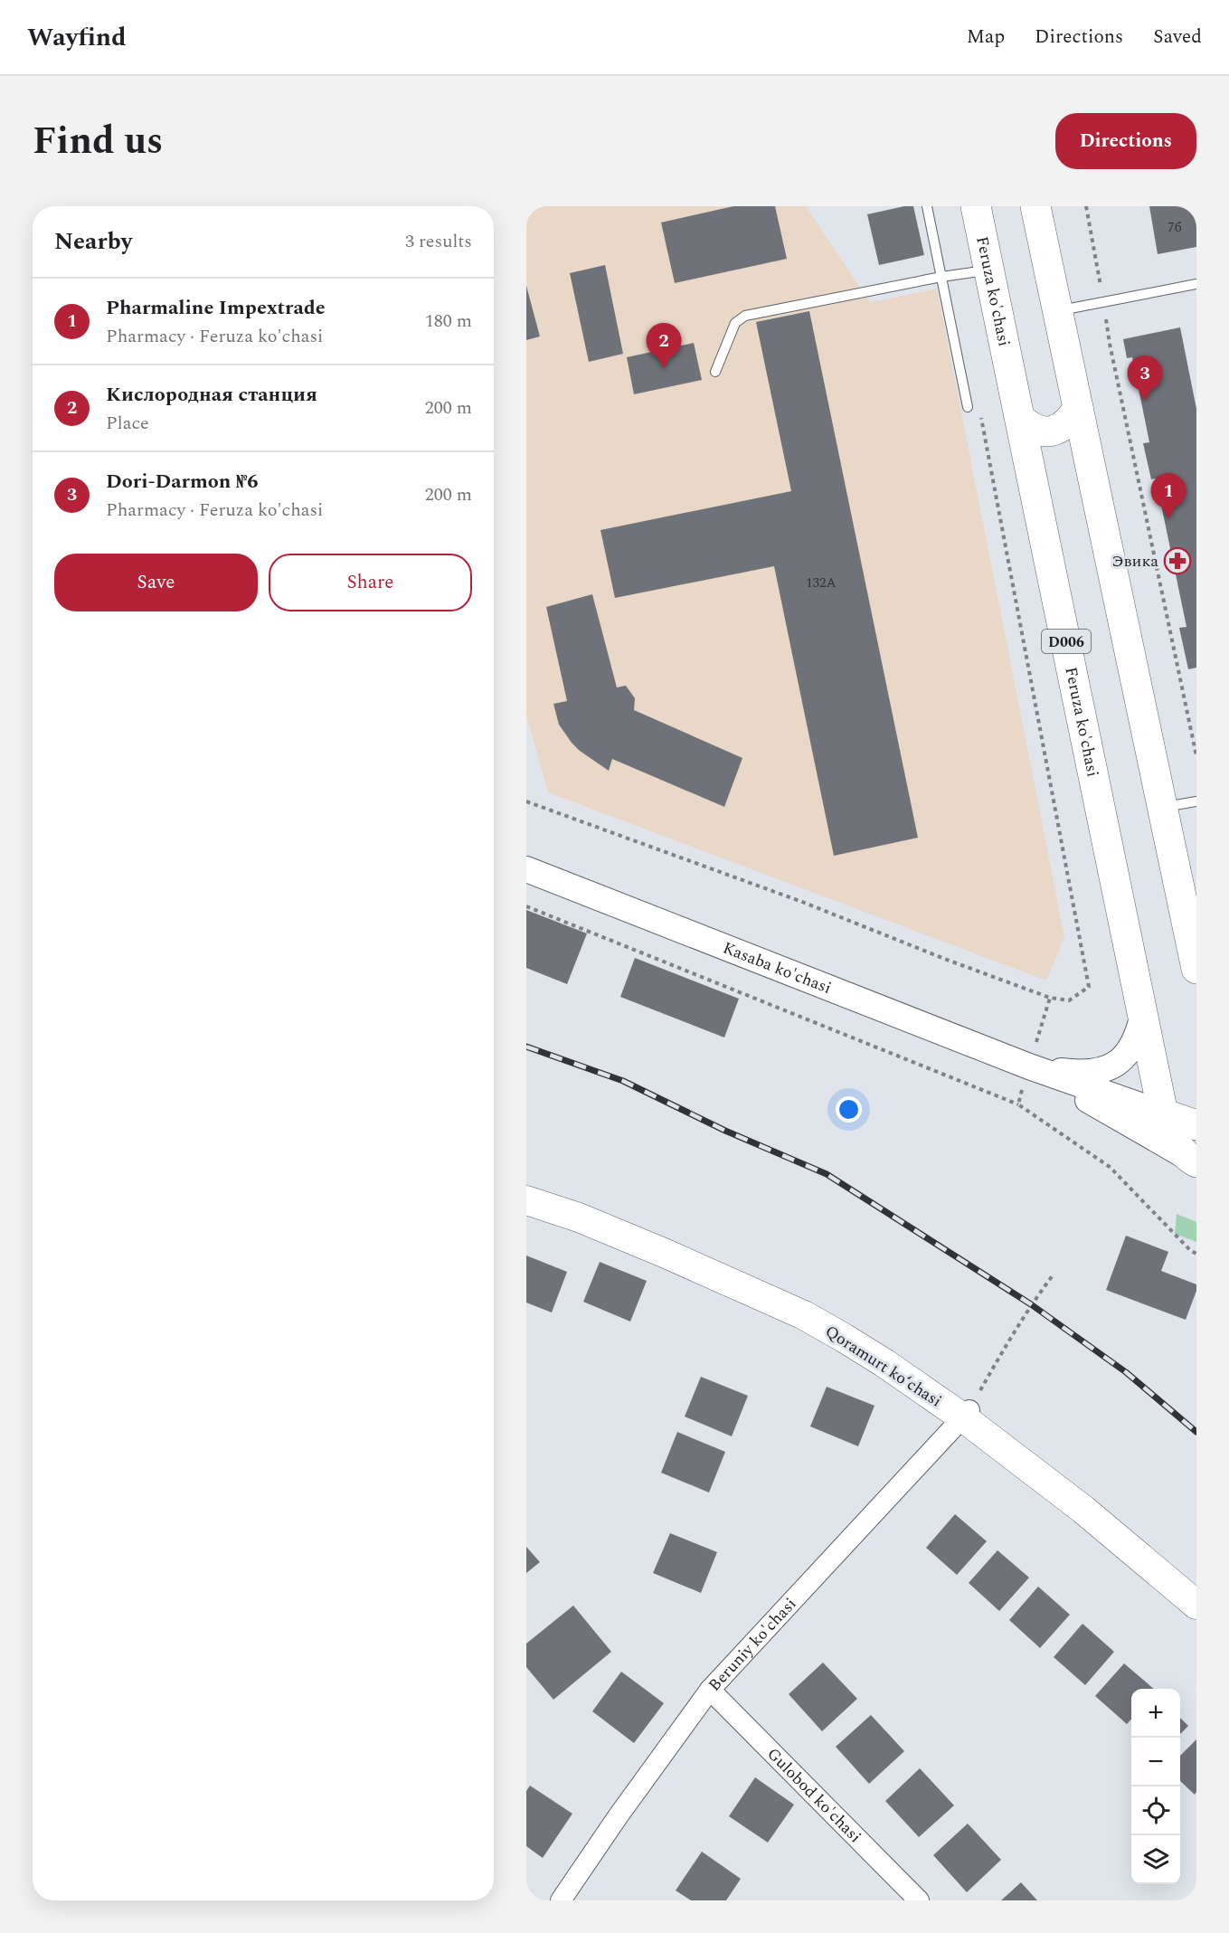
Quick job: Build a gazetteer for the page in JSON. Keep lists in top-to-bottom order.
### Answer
{
  "streets": {
    "main road": ["Feruza ko'chasi", "D006", "Qoramurt koʻchasi"],
    "street": ["Kasaba ko'chasi", "Beruniy ko'chasi", "Gulobod ko'chasi"]
  },
  "crossings": [
    ["Feruza ko'chasi", "Kasaba ko'chasi"],
    ["Qoramurt koʻchasi", "Beruniy ko'chasi"],
    ["Beruniy ko'chasi", "Gulobod ko'chasi"]
  ],
  "places": {
    "pharmacy": ["Эвика"]
  },
  "house_numbers": ["7б", "132A"],
  "page": {
    "header": "Wayfind",
    "nav": ["Map", "Directions", "Saved"],
    "title": "Find us",
    "buttons": [
      "Directions",
      ["Save", "Share"]
    ],
    "heading": ["Nearby", "3 results"],
    "list": [
      {
        "mark": "1",
        "name": "Pharmaline Impextrade",
        "note": "Pharmacy · Feruza ko'chasi",
        "value": "180 m"
      },
      {
        "mark": "2",
        "name": "Кислородная станция",
        "note": "Place",
        "value": "200 m"
      },
      {
        "mark": "3",
        "name": "Dori-Darmon №6",
        "note": "Pharmacy · Feruza ko'chasi",
        "value": "200 m"
      }
    ],
    "pins": ["2", "3", "1"],
    "map_buttons": ["+", "−"]
  }
}
